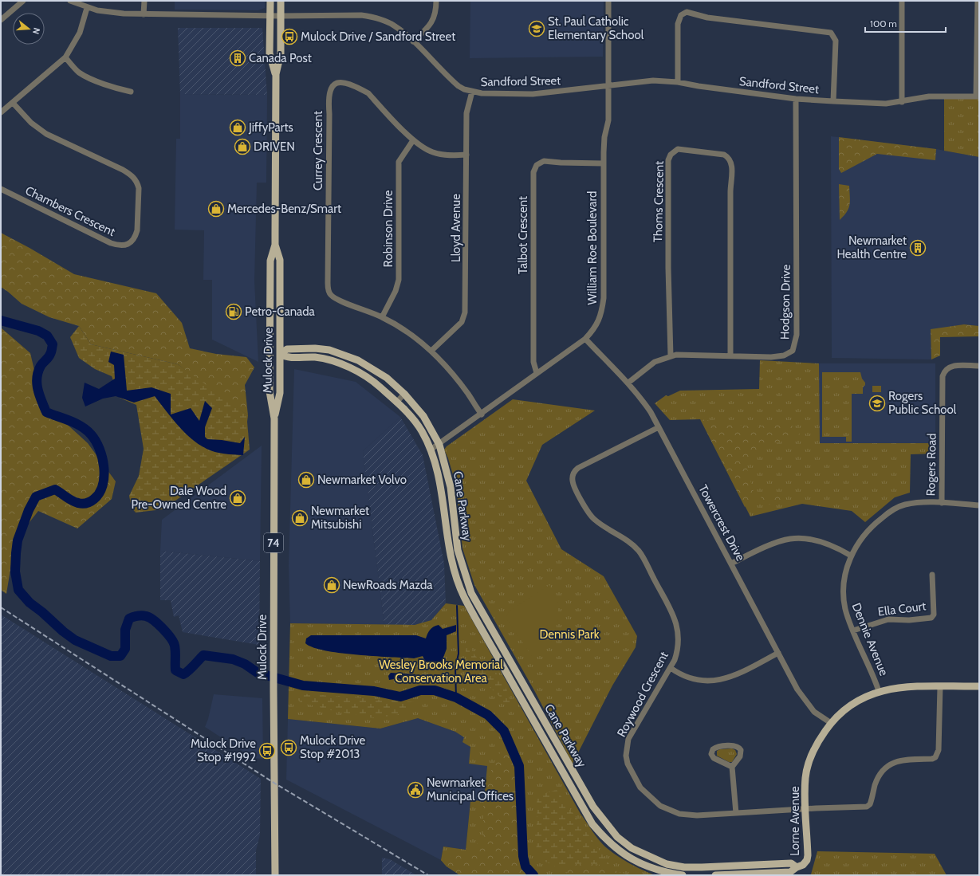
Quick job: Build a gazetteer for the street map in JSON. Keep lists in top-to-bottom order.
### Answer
{
  "streets": {
    "main road": [
      "Mulock Drive",
      "Cane Parkway",
      "74",
      "Lorne Avenue"
    ],
    "street": [
      "Sandford Street",
      "Currey Crescent",
      "Thoms Crescent",
      "Chambers Crescent",
      "Lloyd Avenue",
      "Robinson Drive",
      "Talbot Crescent",
      "William Roe Boulevard",
      "Hodgson Drive",
      "Rogers Road",
      "Towercrest Drive",
      "Ella Court",
      "Dennie Avenue",
      "Roywood Crescent"
    ]
  },
  "crossings": [
    ["Sandford Street", "Lloyd Avenue"],
    ["Sandford Street", "William Roe Boulevard"],
    ["Sandford Street", "Hodgson Drive"],
    ["Sandford Street", "Mulock Drive"],
    ["Currey Crescent", "Lloyd Avenue"],
    ["Currey Crescent", "Robinson Drive"],
    ["Currey Crescent", "William Roe Boulevard"],
    ["Thoms Crescent", "Hodgson Drive"],
    ["Talbot Crescent", "William Roe Boulevard"],
    ["William Roe Boulevard", "Cane Parkway"],
    ["William Roe Boulevard", "Towercrest Drive"],
    ["Hodgson Drive", "Towercrest Drive"],
    ["Mulock Drive", "Cane Parkway"],
    ["Rogers Road", "Dennie Avenue"],
    ["Cane Parkway", "Lorne Avenue"],
    ["Towercrest Drive", "Roywood Crescent"],
    ["Towercrest Drive", "Lorne Avenue"],
    ["Ella Court", "Dennie Avenue"],
    ["Dennie Avenue", "Lorne Avenue"],
    ["Roywood Crescent", "Lorne Avenue"]
  ],
  "parks": ["Dennis Park", "Wesley Brooks Memorial Conservation Area"],
  "places": {
    "school or university": ["St. Paul Catholic Elementary School", "Rogers Public School"],
    "bus stop": ["Mulock Drive / Sandford Street", "Mulock Drive Stop #2013", "Mulock Drive Stop #1992"],
    "building": ["Canada Post", "Newmarket Health Centre"],
    "shop": [
      "JiffyParts",
      "DRIVEN",
      "Mercedes-Benz/Smart",
      "Newmarket Volvo",
      "Dale Wood Pre-Owned Centre",
      "Newmarket Mitsubishi",
      "NewRoads Mazda"
    ],
    "fuel station": ["Petro-Canada"],
    "public building": ["Newmarket Municipal Offices"]
  },
  "scale_bar": "100 m",
  "north": "right"
}
